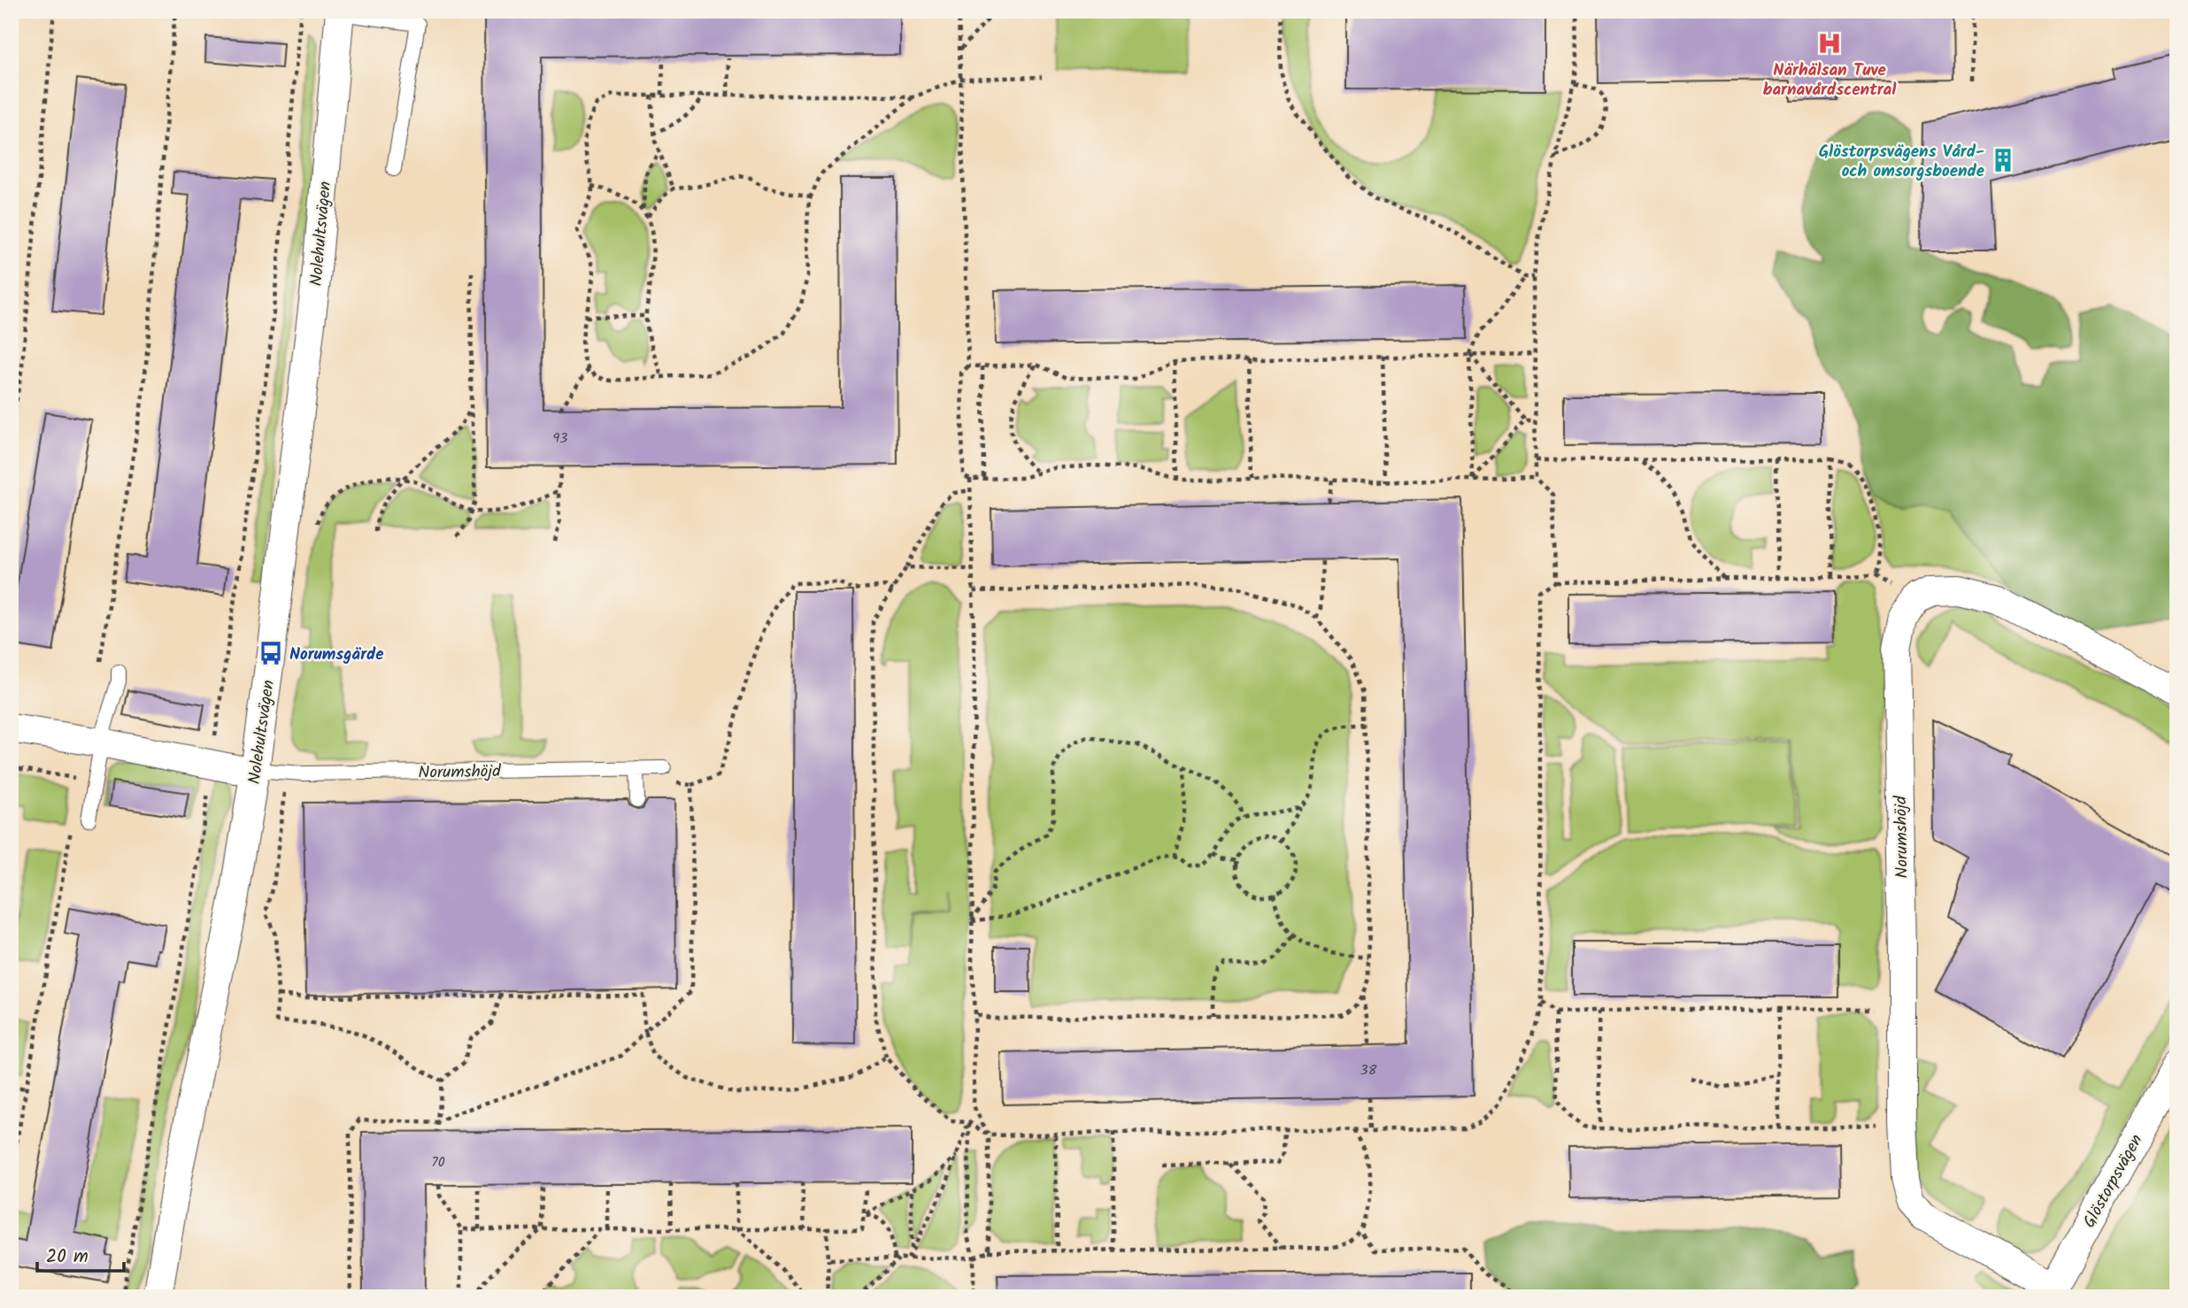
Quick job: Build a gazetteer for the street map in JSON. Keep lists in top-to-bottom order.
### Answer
{
  "streets": {
    "street": ["Nolehultsvägen", "Norumshöjd", "Glöstorpsvägen"]
  },
  "crossings": [
    ["Nolehultsvägen", "Norumshöjd"],
    ["Norumshöjd", "Glöstorpsvägen"]
  ],
  "places": {
    "hospital": ["Närhälsan Tuve barnavårdscentral"],
    "building": ["Glöstorpsvägens Vård- och omsorgsboende"],
    "bus stop": ["Norumsgärde"]
  },
  "house_numbers": ["93", "38", "70"],
  "scale_bar": "20 m"
}
